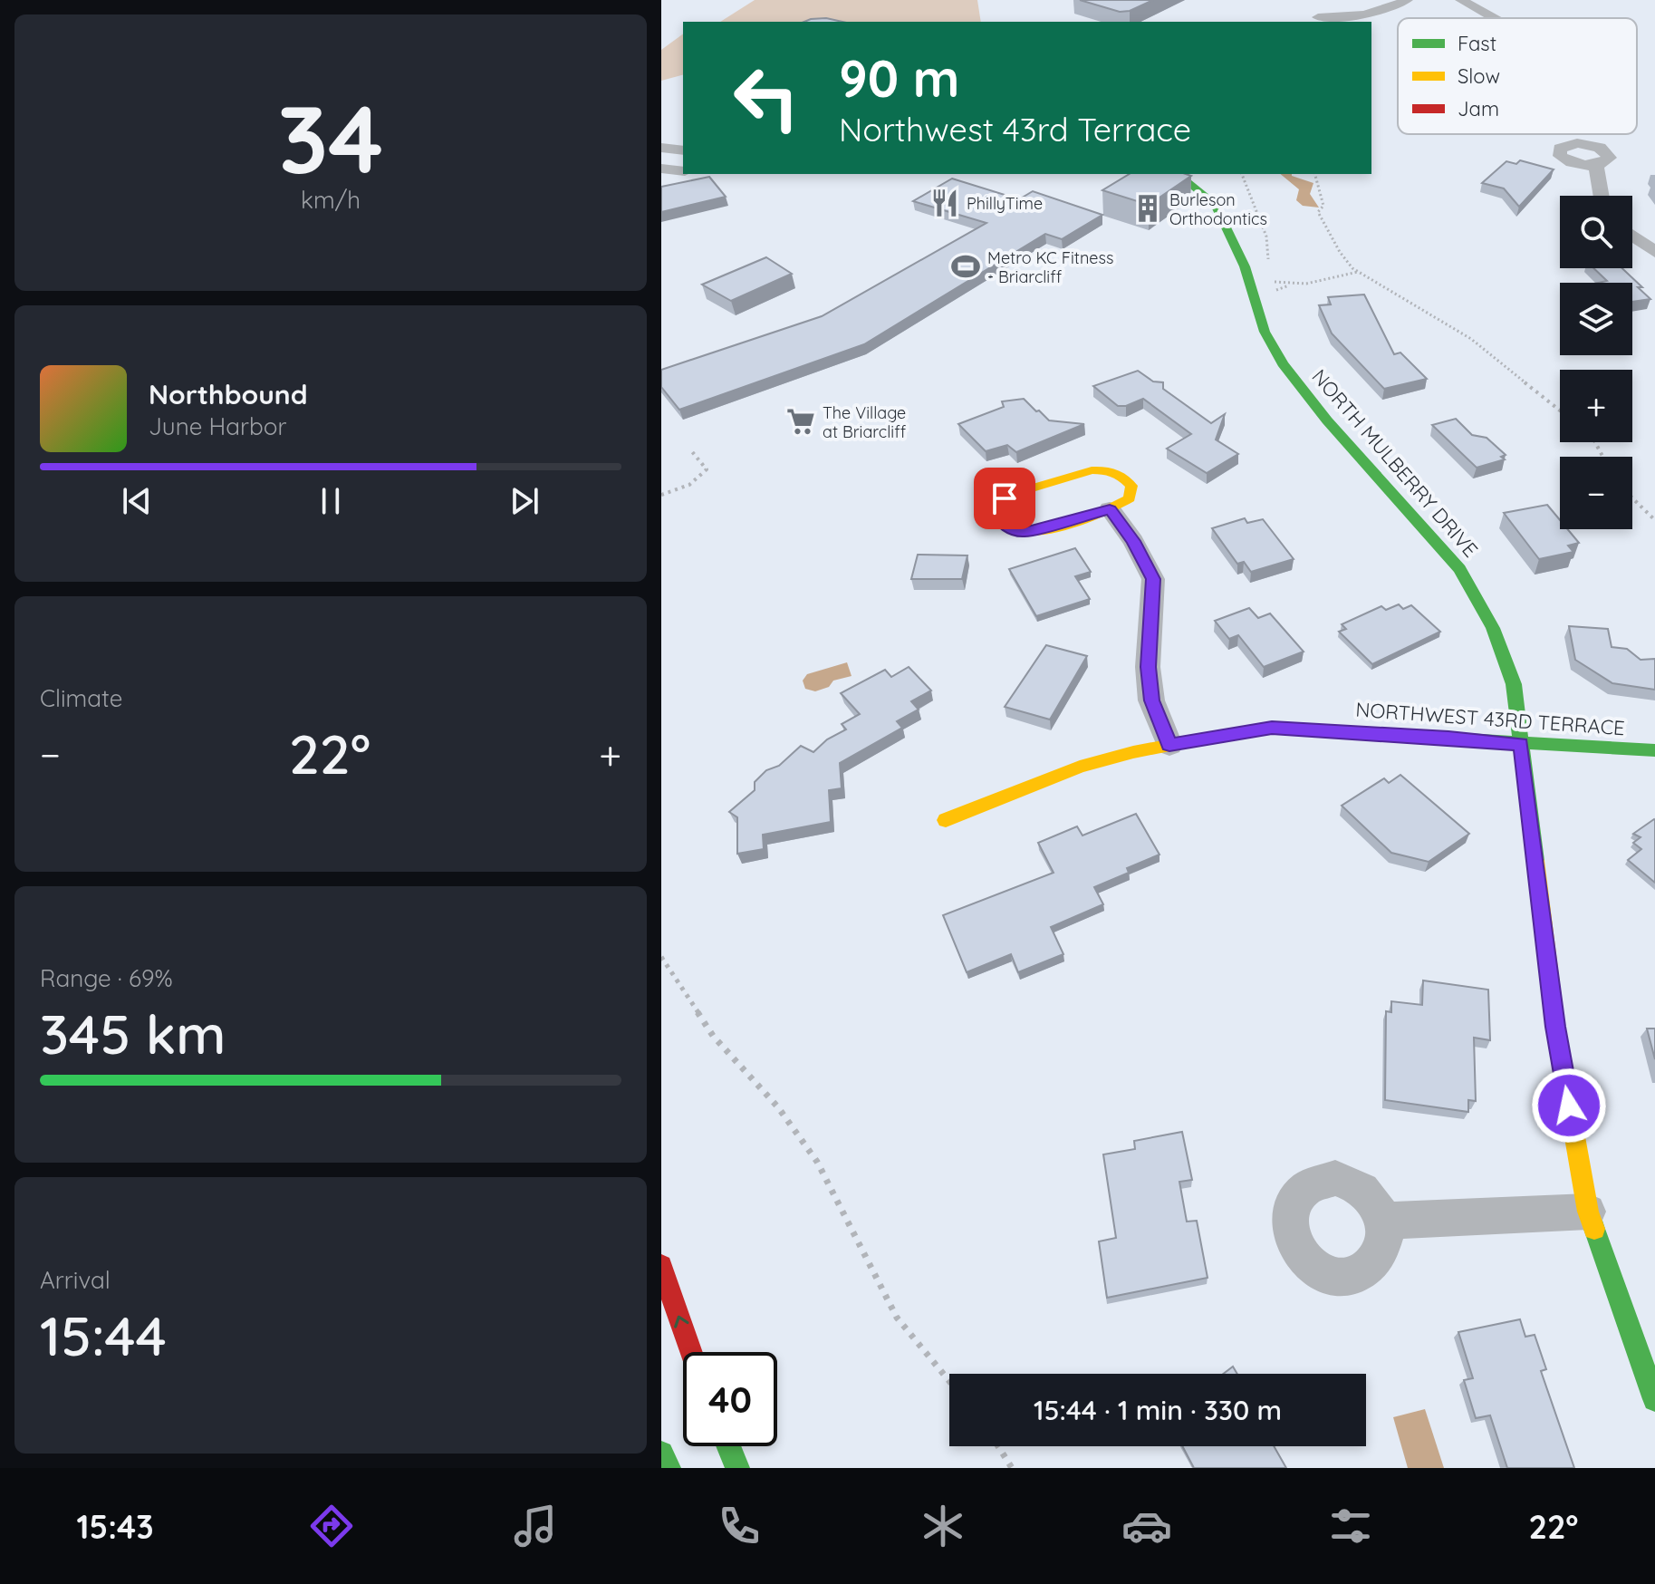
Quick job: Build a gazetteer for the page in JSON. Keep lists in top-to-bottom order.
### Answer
{
  "streets": {
    "main road": ["NORTH MULBERRY DRIVE", "NORTHWEST 43RD TERRACE"]
  },
  "crossings": [
    ["NORTH MULBERRY DRIVE", "NORTHWEST 43RD TERRACE"]
  ],
  "places": {
    "restaurant": ["PhillyTime"],
    "building": ["Burleson Orthodontics"],
    "sports": ["Metro KC Fitness - Briarcliff"],
    "supermarket": ["The Village at Briarcliff"]
  },
  "legend": ["Fast", "Slow", "Jam"],
  "page": {
    "tile": [
      ["34", "km/h"],
      "Climate",
      ["Range · 69%", "345 km"],
      ["Arrival", "15:44"]
    ],
    "turn": ["90 m", "Northwest 43rd Terrace"],
    "map_buttons": ["+", "−"],
    "song": ["Northbound", "June Harbor"],
    "heat": ["−", "22°", "+"],
    "limit": "40",
    "trip": "15:44 · 1 min · 330 m",
    "tabs": ["15:43", "22°"]
  }
}
